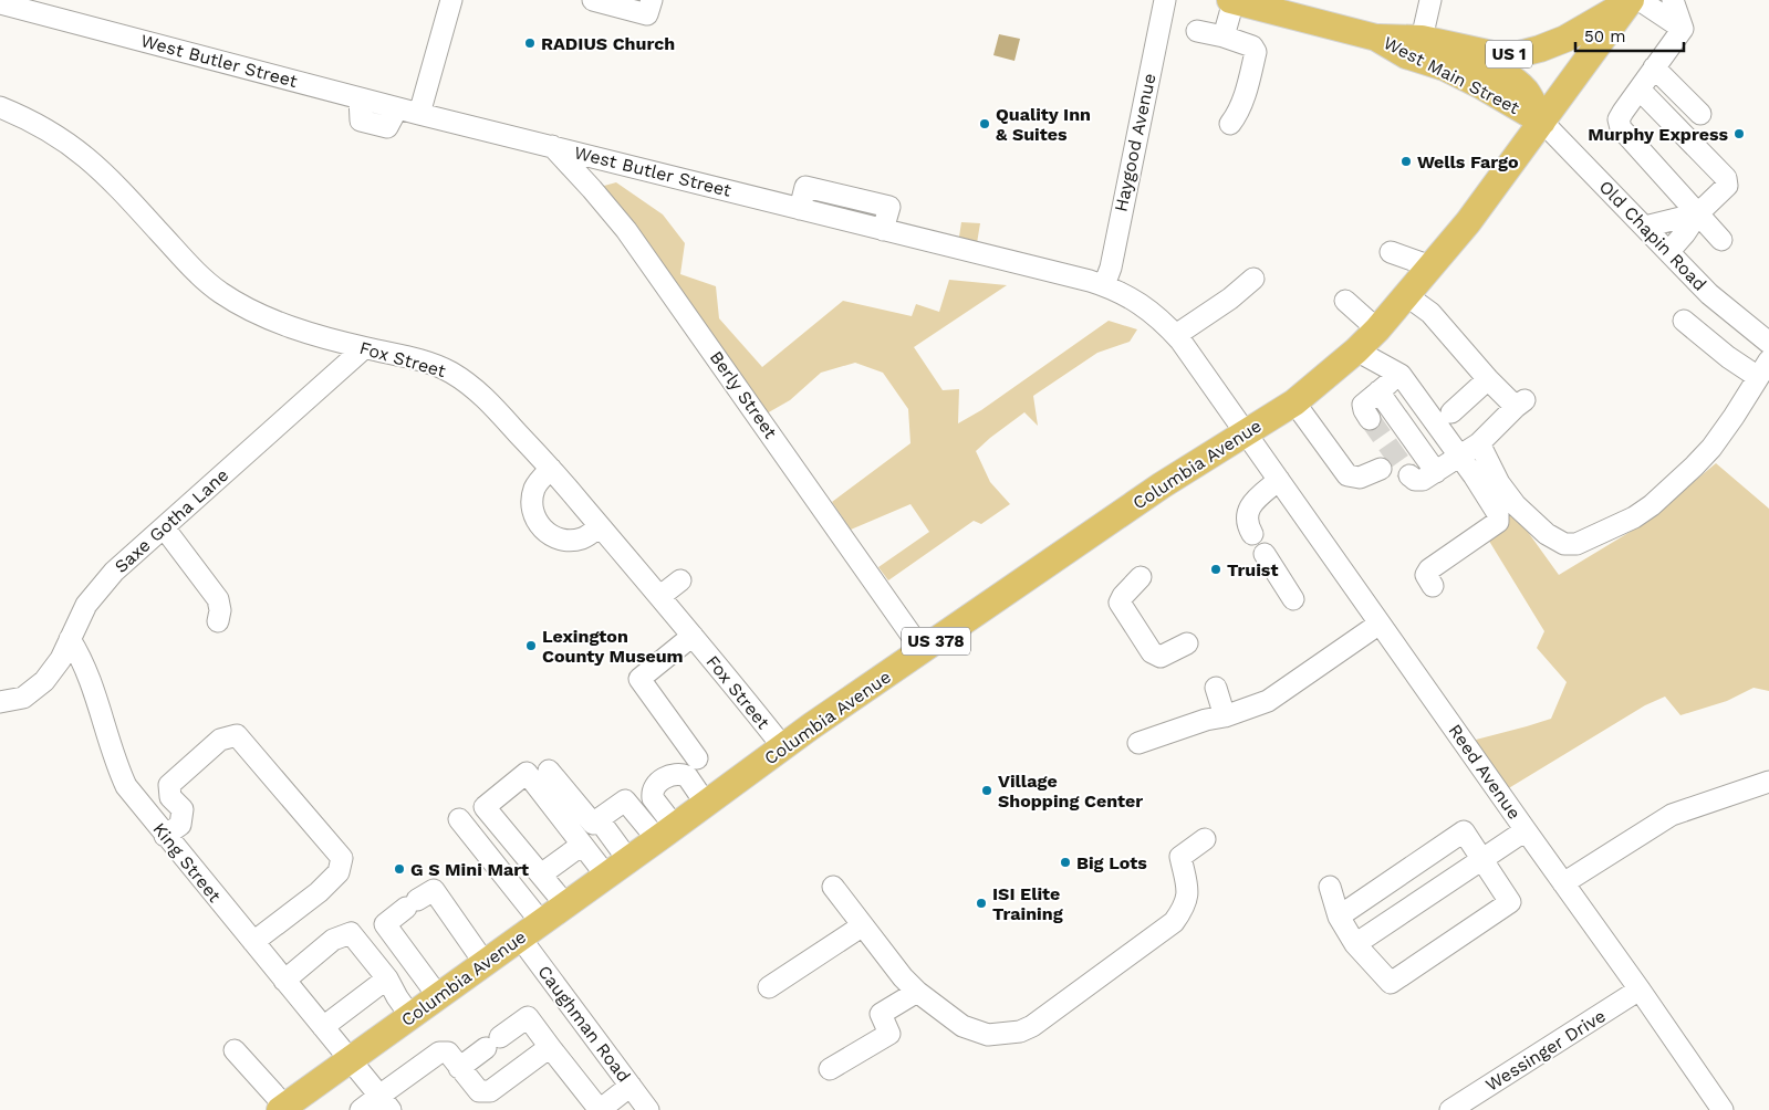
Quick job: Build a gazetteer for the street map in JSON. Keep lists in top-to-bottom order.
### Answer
{
  "streets": {
    "main road": [
      "US 1",
      "West Main Street",
      "Columbia Avenue",
      "US 378"
    ],
    "street": [
      "West Butler Street",
      "Haygood Avenue",
      "Old Chapin Road",
      "Fox Street",
      "Berly Street",
      "Saxe Gotha Lane",
      "Reed Avenue",
      "King Street",
      "Caughman Road",
      "Wessinger Drive"
    ]
  },
  "crossings": [
    ["US 1", "West Main Street"],
    ["West Butler Street", "Haygood Avenue"],
    ["West Butler Street", "Berly Street"],
    ["West Butler Street", "Columbia Avenue"],
    ["West Butler Street", "Reed Avenue"],
    ["West Main Street", "Old Chapin Road"],
    ["West Main Street", "Columbia Avenue"],
    ["Old Chapin Road", "Columbia Avenue"],
    ["Fox Street", "Columbia Avenue"],
    ["Fox Street", "Saxe Gotha Lane"],
    ["Berly Street", "Columbia Avenue"],
    ["Columbia Avenue", "Reed Avenue"],
    ["Columbia Avenue", "King Street"],
    ["Columbia Avenue", "Caughman Road"],
    ["Saxe Gotha Lane", "King Street"],
    ["Reed Avenue", "Wessinger Drive"]
  ],
  "places": [
    "RADIUS Church",
    "Quality Inn & Suites",
    "Murphy Express",
    "Wells Fargo",
    "Truist",
    "Lexington County Museum",
    "Village Shopping Center",
    "Big Lots",
    "G S Mini Mart",
    "ISI Elite Training"
  ],
  "scale_bar": "50 m"
}
